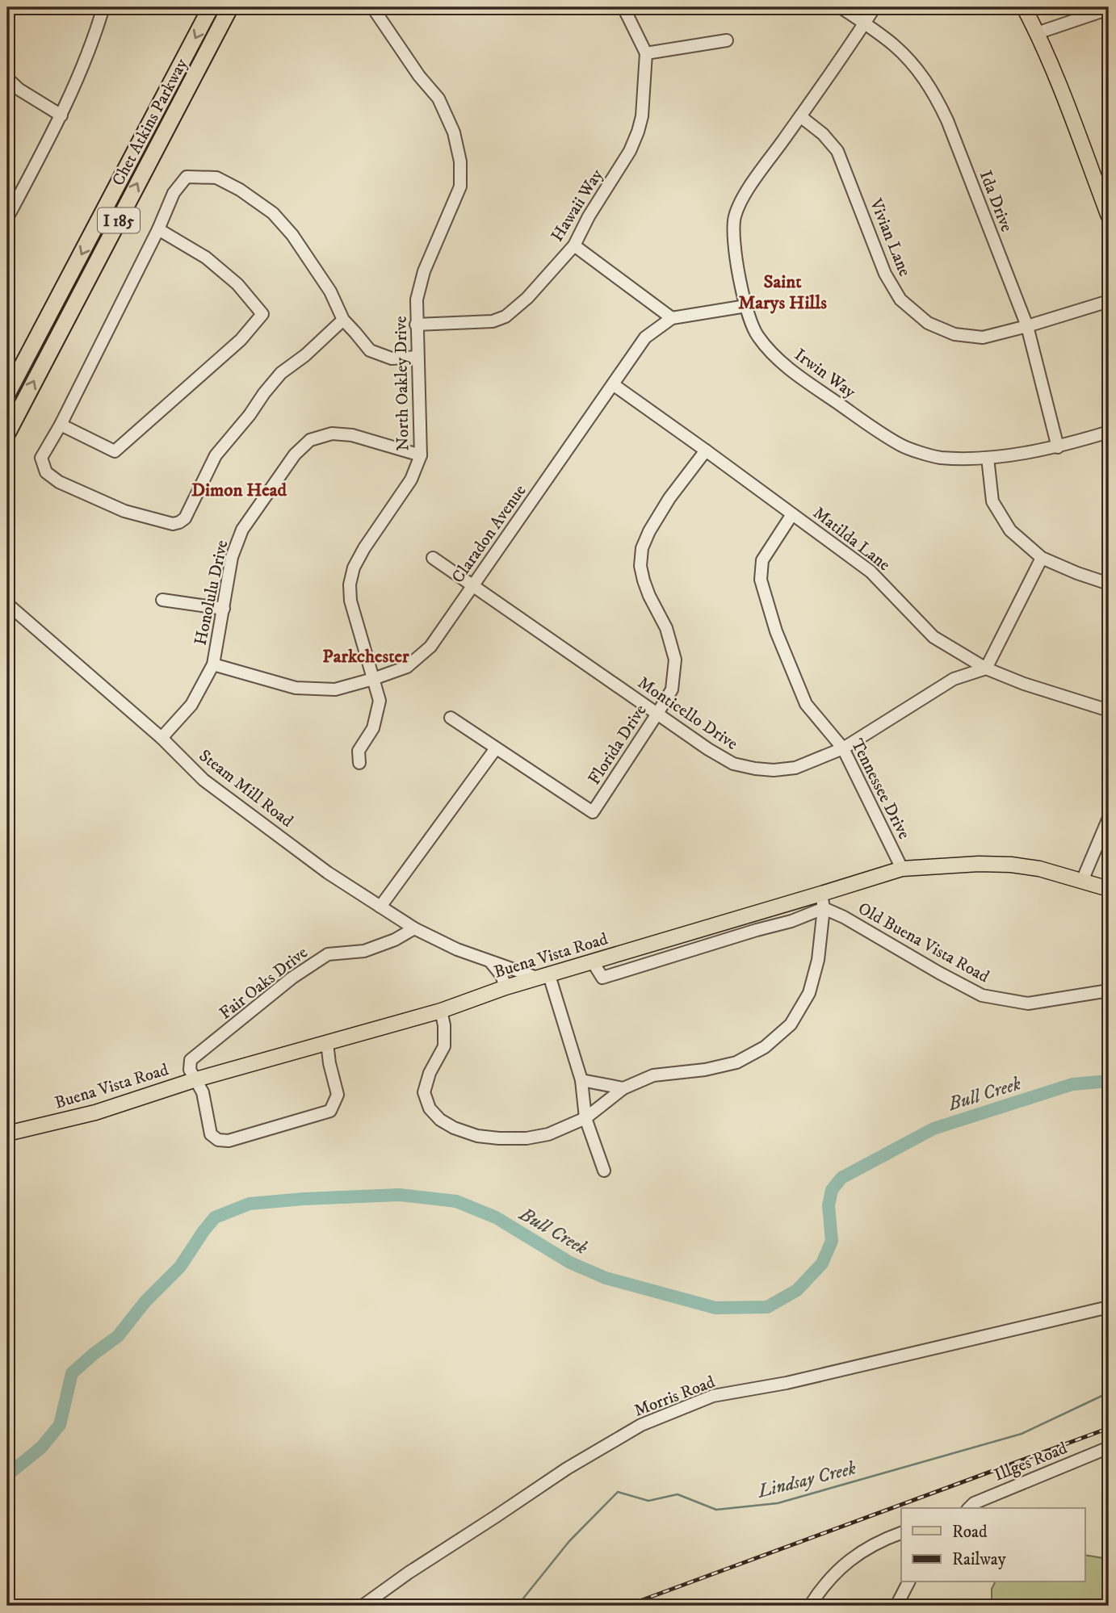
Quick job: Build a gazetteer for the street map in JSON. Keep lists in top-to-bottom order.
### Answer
{
  "streets": {
    "highway": ["Chet Atkins Parkway", "I 185"],
    "main road": ["Buena Vista Road"],
    "street": [
      "Ida Drive",
      "Hawaii Way",
      "Vivian Lane",
      "Irwin Way",
      "North Oakley Drive",
      "Claradon Avenue",
      "Matilda Lane",
      "Honolulu Drive",
      "Monticello Drive",
      "Florida Drive",
      "Steam Mill Road",
      "Tennessee Drive",
      "Old Buena Vista Road",
      "Fair Oaks Drive",
      "Morris Road",
      "Illges Road"
    ]
  },
  "crossings": [
    ["Ida Drive", "Vivian Lane"],
    ["Ida Drive", "Irwin Way"],
    ["Hawaii Way", "North Oakley Drive"],
    ["Vivian Lane", "Irwin Way"],
    ["Irwin Way", "Claradon Avenue"],
    ["North Oakley Drive", "Claradon Avenue"],
    ["North Oakley Drive", "Honolulu Drive"],
    ["Claradon Avenue", "Matilda Lane"],
    ["Claradon Avenue", "Honolulu Drive"],
    ["Claradon Avenue", "Monticello Drive"],
    ["Matilda Lane", "Monticello Drive"],
    ["Matilda Lane", "Florida Drive"],
    ["Matilda Lane", "Tennessee Drive"],
    ["Honolulu Drive", "Steam Mill Road"],
    ["Monticello Drive", "Florida Drive"],
    ["Monticello Drive", "Tennessee Drive"],
    ["Steam Mill Road", "Buena Vista Road"],
    ["Steam Mill Road", "Fair Oaks Drive"],
    ["Tennessee Drive", "Buena Vista Road"],
    ["Old Buena Vista Road", "Buena Vista Road"],
    ["Buena Vista Road", "Fair Oaks Drive"]
  ],
  "districts": ["Saint Marys Hills", "Dimon Head", "Parkchester"],
  "water": ["Bull Creek", "Lindsay Creek"],
  "legend": ["Road", "Railway"]
}
